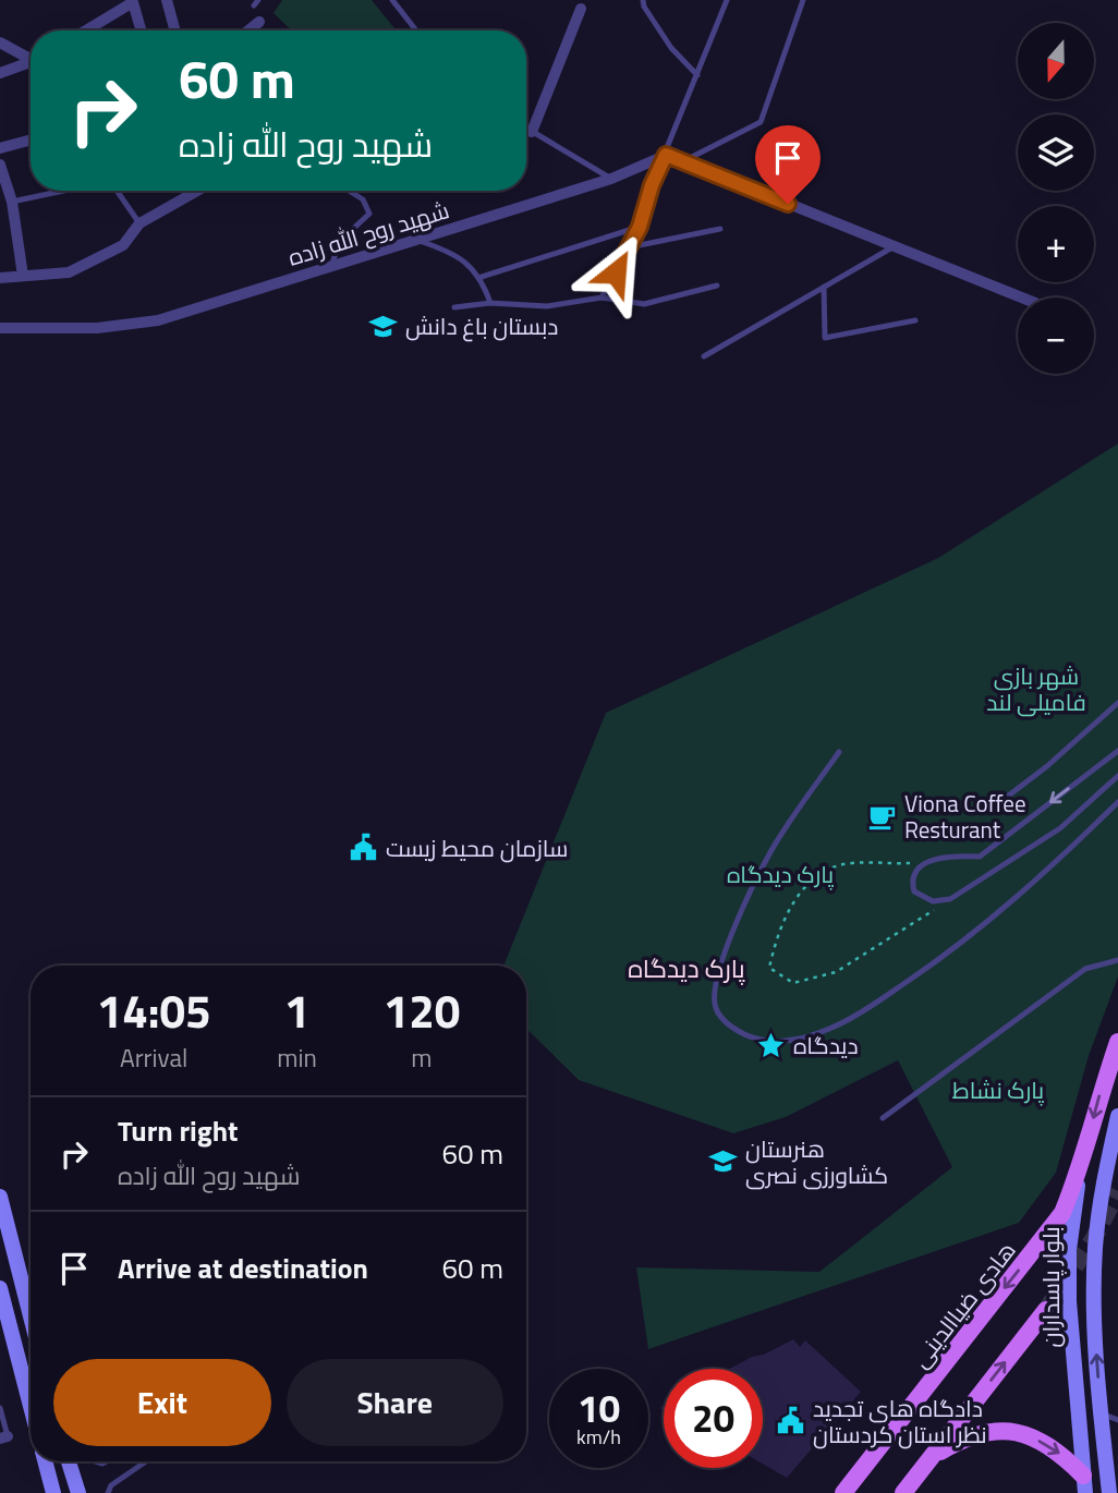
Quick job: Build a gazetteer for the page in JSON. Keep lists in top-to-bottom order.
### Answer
{
  "streets": {
    "main road": ["بلوار پاسداران", "هادی ضیاالدینی"],
    "street": ["شهید روح الله زاده"]
  },
  "crossings": [
    ["بلوار پاسداران", "هادی ضیاالدینی"]
  ],
  "districts": ["پارک دیدگاه"],
  "parks": ["شهر بازی فامیلی لند", "پارک دیدگاه", "پارک نشاط"],
  "places": {
    "school or university": ["دبستان باغ دانش", "هنرستان کشاورزی نصری"],
    "cafe": ["Viona Coffee Resturant"],
    "public building": ["سازمان محیط زیست", "دادگاه های تجدید نظر استان کردستان"],
    "place": ["دیدگاه"]
  },
  "north": "bottom",
  "page": {
    "map_buttons": ["+", "−"],
    "turn": ["60 m", "شهید روح الله زاده"],
    "eta": [
      "14:05",
      "Arrival",
      "1",
      "min",
      "120",
      "m"
    ],
    "list": [
      {
        "name": "Turn right",
        "note": "شهید روح الله زاده",
        "value": "60 m"
      },
      {
        "name": "Arrive at destination",
        "value": "60 m"
      }
    ],
    "buttons": ["Exit", "Share"],
    "speed": "10 km/h",
    "limit": "20"
  }
}
